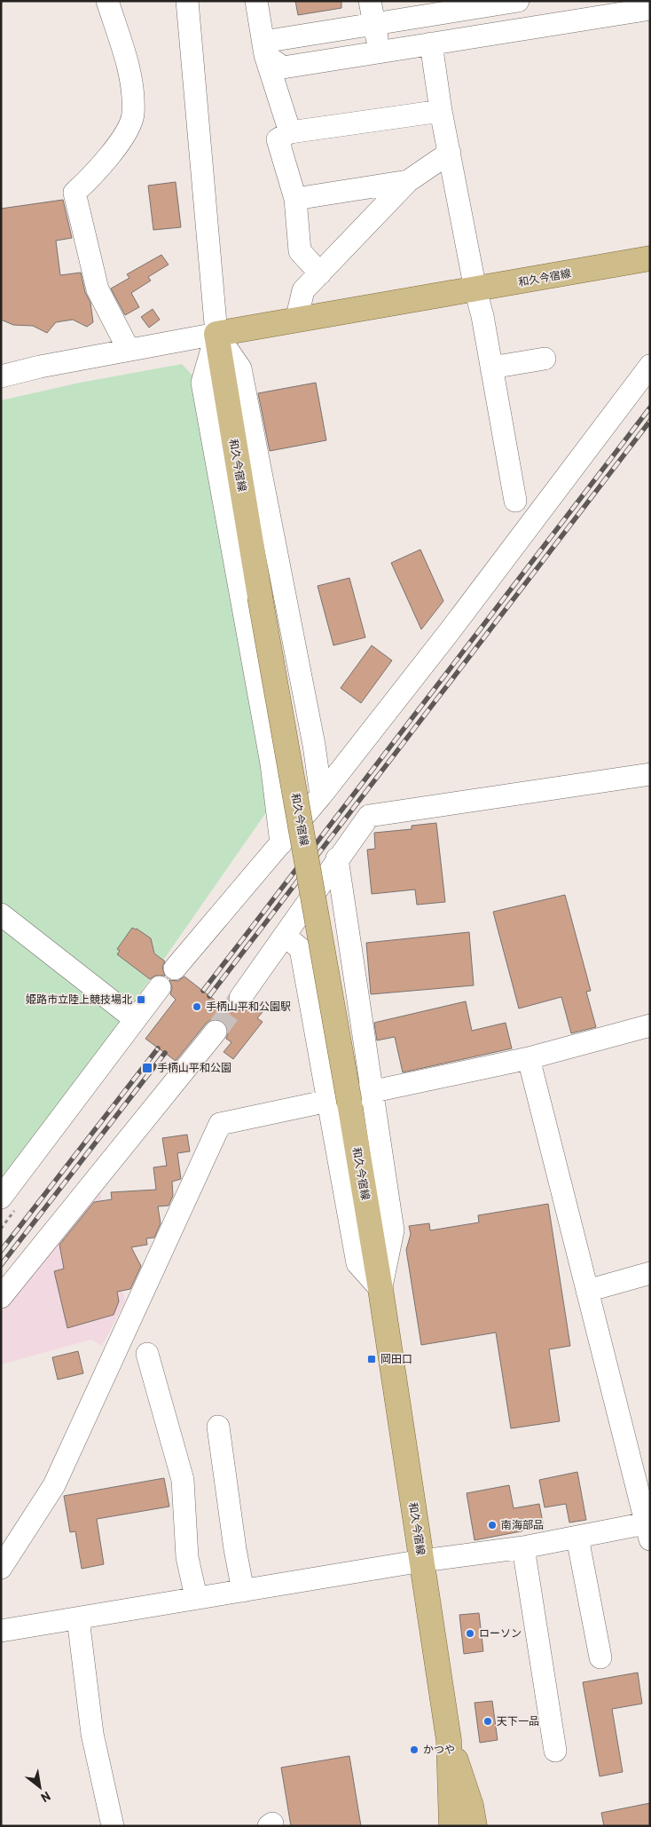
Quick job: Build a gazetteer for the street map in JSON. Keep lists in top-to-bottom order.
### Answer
{
  "streets": {
    "main road": ["和久今宿線"]
  },
  "places": {
    "transit": ["姫路市立陸上競技場北", "手柄山平和公園", "岡田口"],
    "other": [
      "手柄山平和公園駅",
      "南海部品",
      "ローソン",
      "天下一品",
      "かつや"
    ]
  },
  "north": "bottom right"
}
